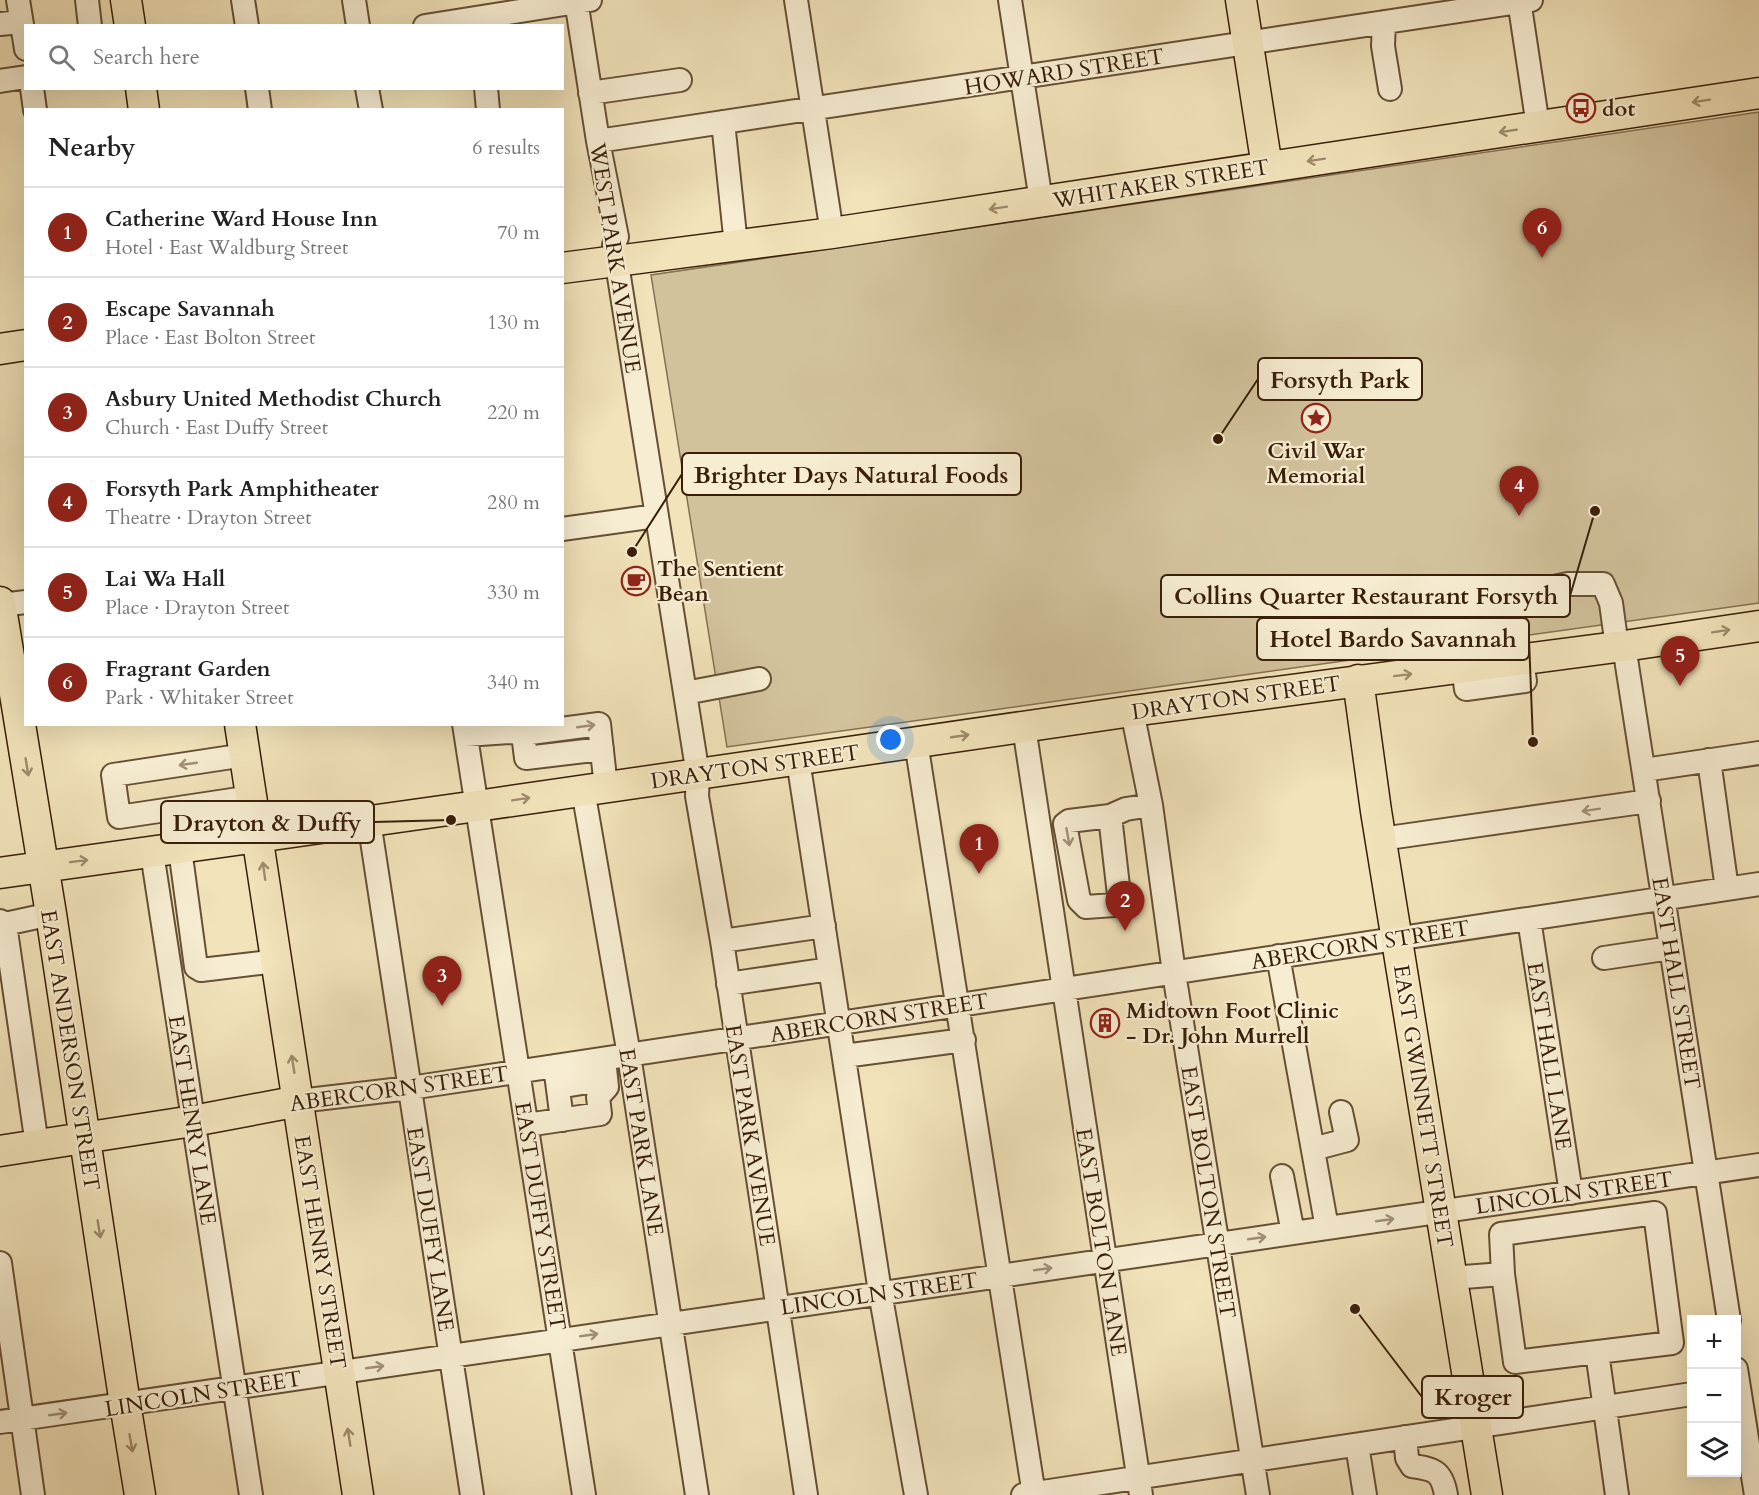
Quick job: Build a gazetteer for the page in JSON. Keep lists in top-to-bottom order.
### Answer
{
  "streets": {
    "main road": [
      "WHITAKER STREET",
      "DRAYTON STREET",
      "ABERCORN STREET",
      "EAST ANDERSON STREET",
      "EAST GWINNETT STREET",
      "EAST HENRY STREET"
    ],
    "street": [
      "HOWARD STREET",
      "WEST PARK AVENUE",
      "EAST HALL STREET",
      "EAST HALL LANE",
      "EAST HENRY LANE",
      "EAST PARK AVENUE",
      "EAST PARK LANE",
      "EAST BOLTON STREET",
      "LINCOLN STREET",
      "EAST DUFFY STREET",
      "EAST DUFFY LANE",
      "EAST BOLTON LANE"
    ]
  },
  "crossings": [
    ["HOWARD STREET", "WEST PARK AVENUE"],
    ["WHITAKER STREET", "WEST PARK AVENUE"],
    ["DRAYTON STREET", "EAST HALL STREET"],
    ["DRAYTON STREET", "EAST ANDERSON STREET"],
    ["DRAYTON STREET", "EAST GWINNETT STREET"],
    ["DRAYTON STREET", "EAST HENRY LANE"],
    ["DRAYTON STREET", "EAST PARK AVENUE"],
    ["DRAYTON STREET", "EAST PARK LANE"],
    ["DRAYTON STREET", "EAST BOLTON STREET"],
    ["DRAYTON STREET", "EAST DUFFY STREET"],
    ["DRAYTON STREET", "EAST DUFFY LANE"],
    ["DRAYTON STREET", "EAST BOLTON LANE"],
    ["DRAYTON STREET", "EAST HENRY STREET"],
    ["ABERCORN STREET", "EAST HALL STREET"],
    ["ABERCORN STREET", "EAST ANDERSON STREET"],
    ["ABERCORN STREET", "EAST HALL LANE"],
    ["ABERCORN STREET", "EAST GWINNETT STREET"],
    ["ABERCORN STREET", "EAST HENRY LANE"],
    ["ABERCORN STREET", "EAST PARK AVENUE"],
    ["ABERCORN STREET", "EAST PARK LANE"],
    ["ABERCORN STREET", "EAST BOLTON STREET"],
    ["ABERCORN STREET", "EAST DUFFY STREET"],
    ["ABERCORN STREET", "EAST DUFFY LANE"],
    ["ABERCORN STREET", "EAST BOLTON LANE"],
    ["ABERCORN STREET", "EAST HENRY STREET"],
    ["EAST HALL STREET", "LINCOLN STREET"],
    ["EAST ANDERSON STREET", "LINCOLN STREET"],
    ["EAST HALL LANE", "LINCOLN STREET"],
    ["EAST GWINNETT STREET", "LINCOLN STREET"],
    ["EAST HENRY LANE", "LINCOLN STREET"],
    ["EAST PARK AVENUE", "LINCOLN STREET"],
    ["EAST PARK LANE", "LINCOLN STREET"],
    ["EAST PARK LANE", "EAST DUFFY STREET"],
    ["EAST BOLTON STREET", "LINCOLN STREET"],
    ["LINCOLN STREET", "EAST DUFFY STREET"],
    ["LINCOLN STREET", "EAST DUFFY LANE"],
    ["LINCOLN STREET", "EAST BOLTON LANE"],
    ["LINCOLN STREET", "EAST HENRY STREET"]
  ],
  "one_way": [
    "WHITAKER STREET",
    "EAST ANDERSON STREET",
    "LINCOLN STREET",
    "EAST HENRY STREET"
  ],
  "places": {
    "bus stop": ["dot"],
    "place": ["Civil War Memorial"],
    "other": [
      "Forsyth Park",
      "Collins Quarter Restaurant Forsyth",
      "Brighter Days Natural Foods",
      "Hotel Bardo Savannah",
      "Drayton & Duffy",
      "Kroger"
    ],
    "cafe": ["The Sentient Bean"],
    "building": ["Midtown Foot Clinic - Dr. John Murrell"]
  },
  "page": {
    "search": "Search here",
    "heading": ["Nearby", "6 results"],
    "list": [
      {
        "mark": "1",
        "name": "Catherine Ward House Inn",
        "note": "Hotel · East Waldburg Street",
        "value": "70 m"
      },
      {
        "mark": "2",
        "name": "Escape Savannah",
        "note": "Place · East Bolton Street",
        "value": "130 m"
      },
      {
        "mark": "3",
        "name": "Asbury United Methodist Church",
        "note": "Church · East Duffy Street",
        "value": "220 m"
      },
      {
        "mark": "4",
        "name": "Forsyth Park Amphitheater",
        "note": "Theatre · Drayton Street",
        "value": "280 m"
      },
      {
        "mark": "5",
        "name": "Lai Wa Hall",
        "note": "Place · Drayton Street",
        "value": "330 m"
      },
      {
        "mark": "6",
        "name": "Fragrant Garden",
        "note": "Park · Whitaker Street",
        "value": "340 m"
      }
    ],
    "pins": [
      "6",
      "4",
      "5",
      "1",
      "2",
      "3"
    ],
    "map_buttons": ["+", "−"]
  }
}
